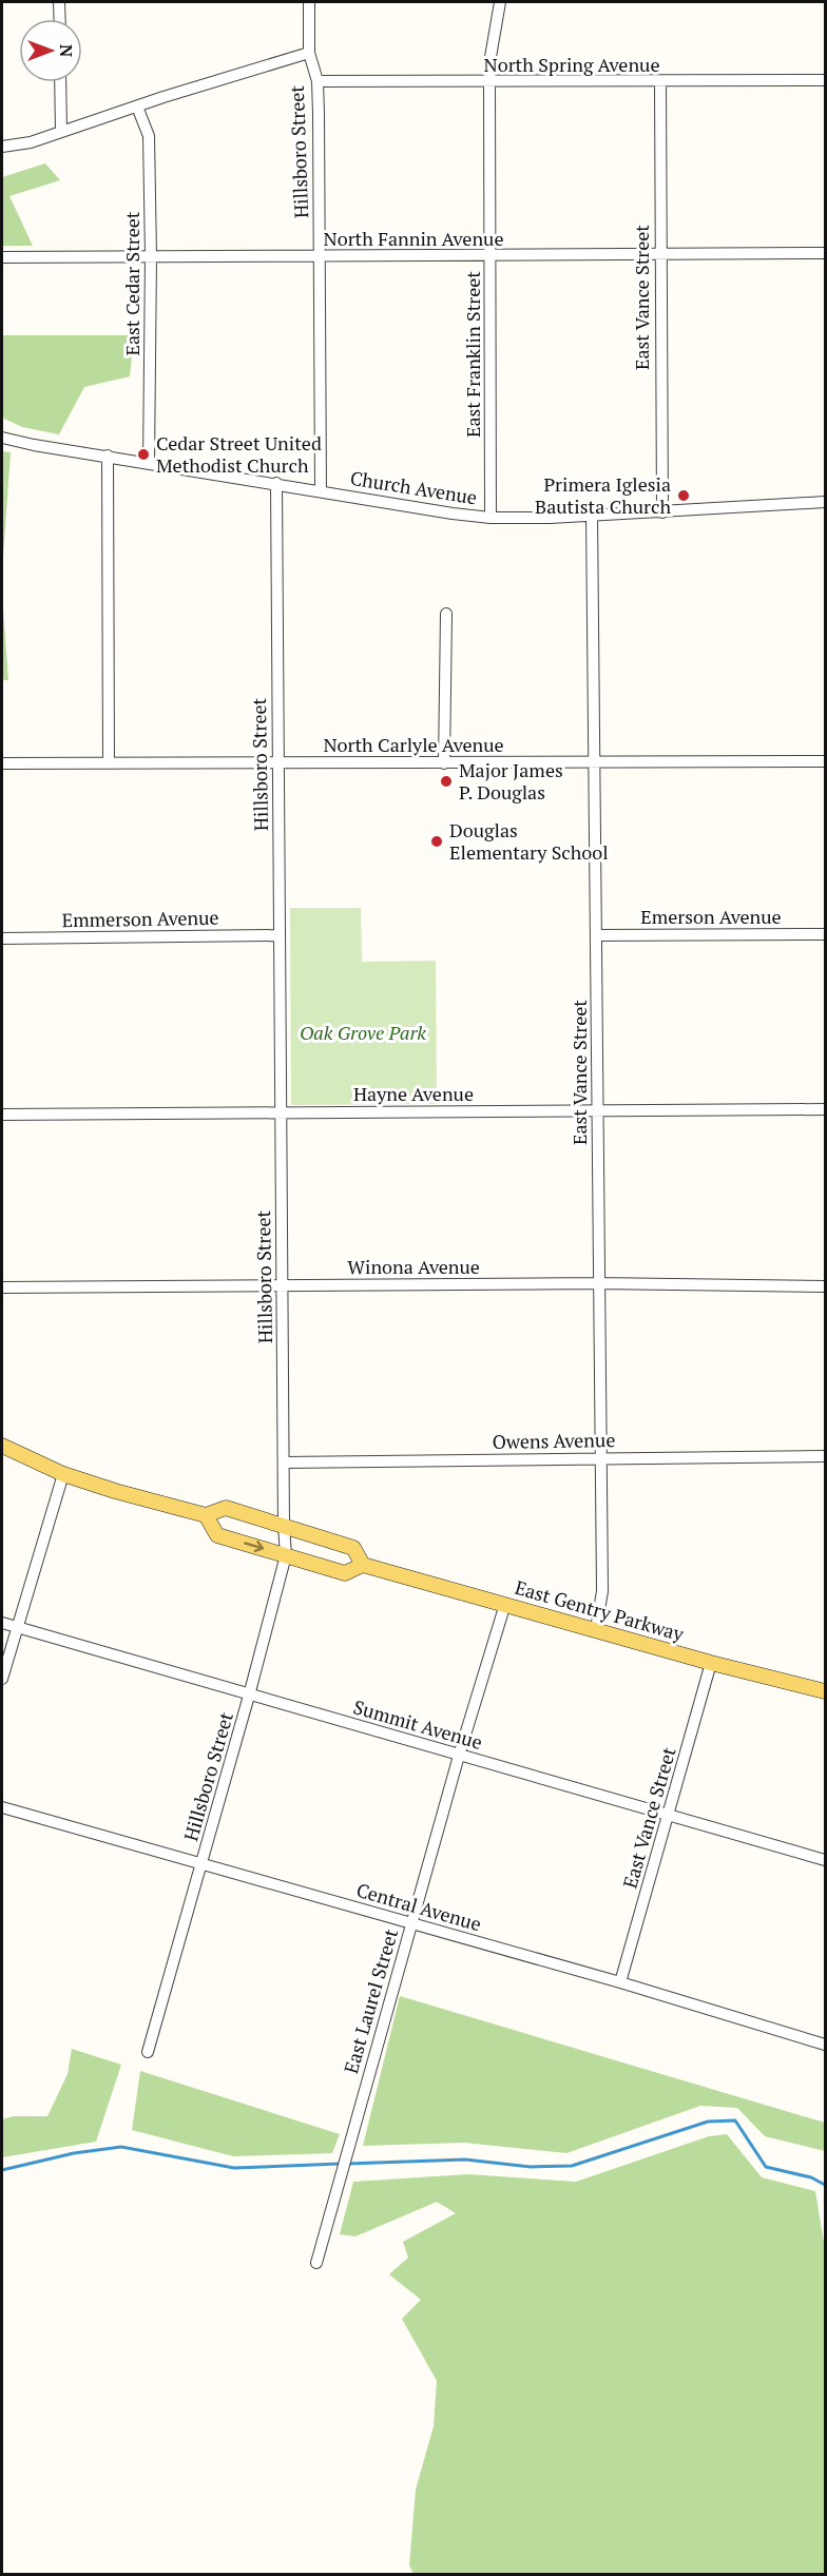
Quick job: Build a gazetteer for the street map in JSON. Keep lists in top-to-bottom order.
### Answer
{
  "streets": {
    "main road": ["East Gentry Parkway"],
    "street": [
      "North Spring Avenue",
      "Hillsboro Street",
      "North Fannin Avenue",
      "East Cedar Street",
      "East Vance Street",
      "East Franklin Street",
      "Church Avenue",
      "North Carlyle Avenue",
      "Emerson Avenue",
      "Emmerson Avenue",
      "Hayne Avenue",
      "Winona Avenue",
      "Owens Avenue",
      "Summit Avenue",
      "Central Avenue",
      "East Laurel Street"
    ]
  },
  "crossings": [
    ["North Spring Avenue", "Hillsboro Street"],
    ["North Spring Avenue", "East Vance Street"],
    ["North Spring Avenue", "East Franklin Street"],
    ["Hillsboro Street", "North Fannin Avenue"],
    ["Hillsboro Street", "Church Avenue"],
    ["Hillsboro Street", "North Carlyle Avenue"],
    ["Hillsboro Street", "Emmerson Avenue"],
    ["Hillsboro Street", "Hayne Avenue"],
    ["Hillsboro Street", "Winona Avenue"],
    ["Hillsboro Street", "Owens Avenue"],
    ["Hillsboro Street", "East Gentry Parkway"],
    ["Hillsboro Street", "Summit Avenue"],
    ["Hillsboro Street", "Central Avenue"],
    ["North Fannin Avenue", "East Cedar Street"],
    ["North Fannin Avenue", "East Vance Street"],
    ["North Fannin Avenue", "East Franklin Street"],
    ["East Cedar Street", "Church Avenue"],
    ["East Vance Street", "Church Avenue"],
    ["East Vance Street", "North Carlyle Avenue"],
    ["East Vance Street", "Emerson Avenue"],
    ["East Vance Street", "Hayne Avenue"],
    ["East Vance Street", "Winona Avenue"],
    ["East Vance Street", "Owens Avenue"],
    ["East Vance Street", "East Gentry Parkway"],
    ["East Vance Street", "Summit Avenue"],
    ["East Vance Street", "Central Avenue"],
    ["East Franklin Street", "Church Avenue"],
    ["East Gentry Parkway", "East Laurel Street"],
    ["Summit Avenue", "East Laurel Street"],
    ["Central Avenue", "East Laurel Street"]
  ],
  "parks": ["Oak Grove Park"],
  "places": [
    "Cedar Street United Methodist Church",
    "Primera Iglesia Bautista Church",
    "Major James P. Douglas",
    "Douglas Elementary School"
  ],
  "north": "right"
}
